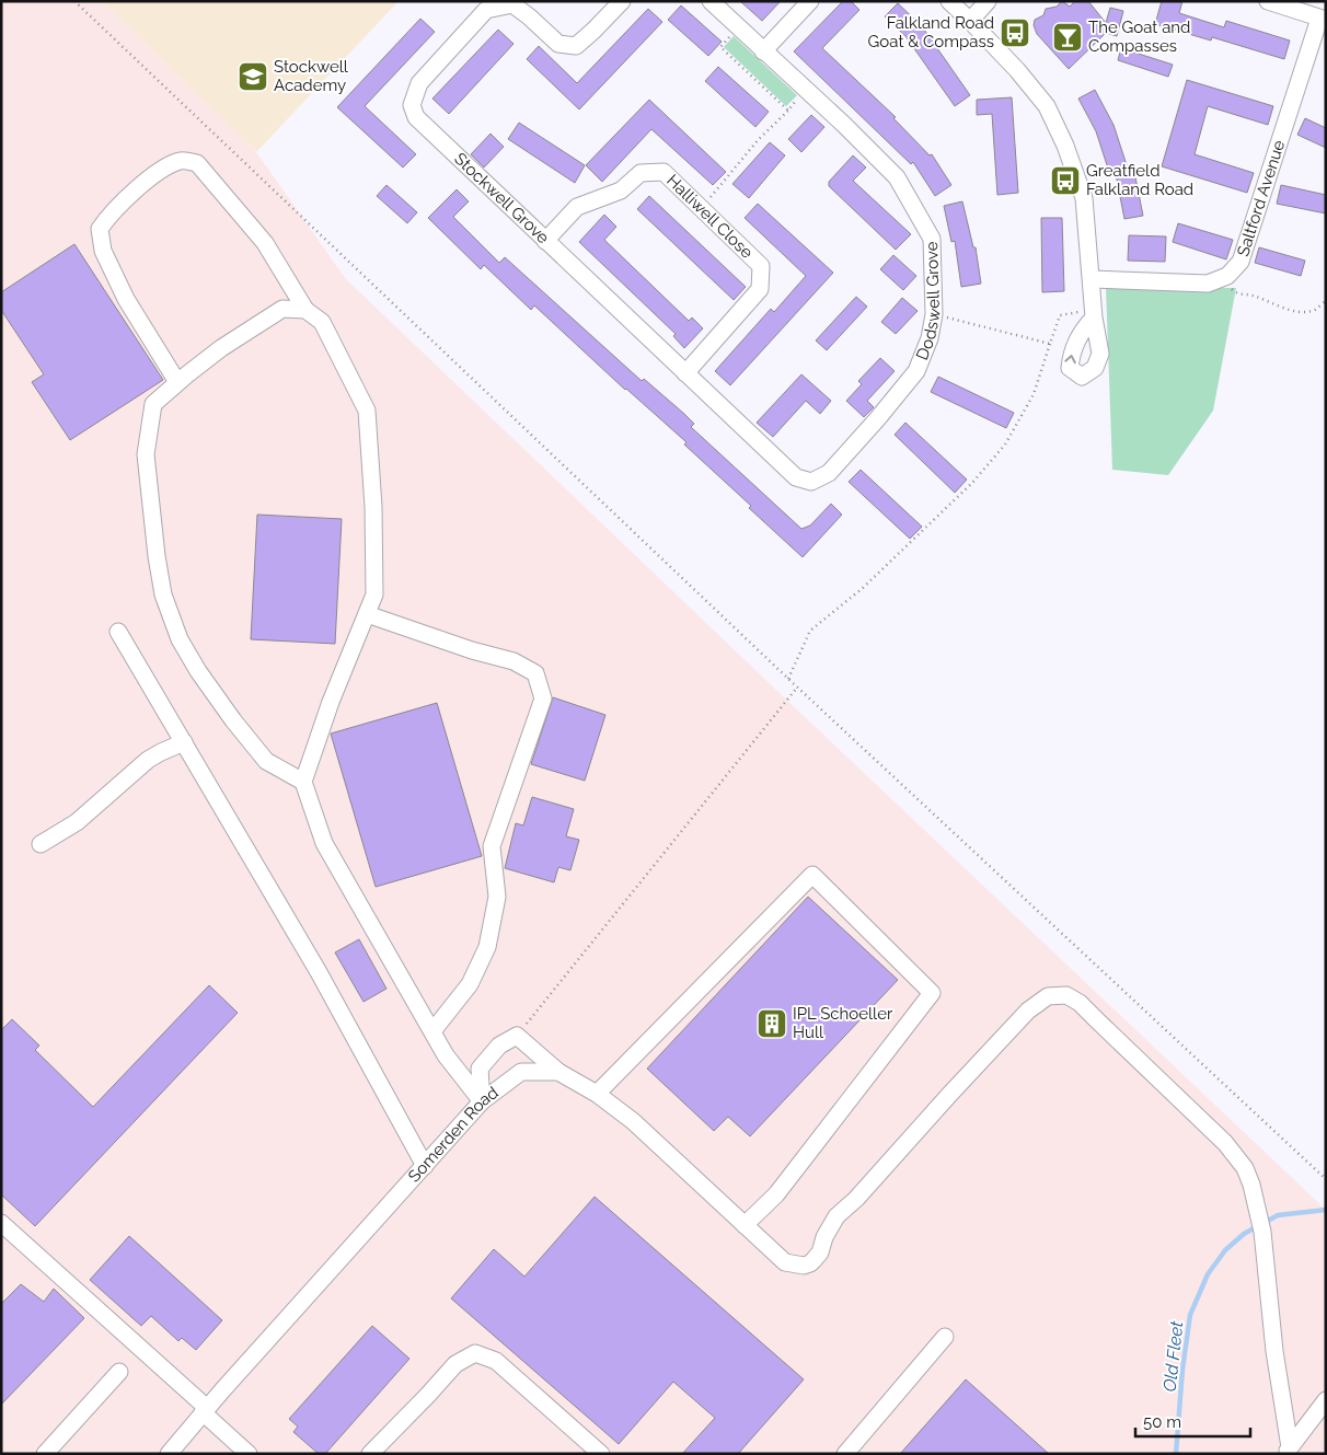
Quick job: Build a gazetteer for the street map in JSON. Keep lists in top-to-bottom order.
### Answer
{
  "streets": {
    "street": [
      "Stockwell Grove",
      "Saltford Avenue",
      "Halliwell Close",
      "Dodswell Grove",
      "Somerden Road"
    ]
  },
  "crossings": [
    ["Stockwell Grove", "Halliwell Close"],
    ["Stockwell Grove", "Dodswell Grove"]
  ],
  "water": ["Old Fleet"],
  "places": {
    "bus stop": ["Falkland Road Goat & Compass", "Greatfield Falkland Road"],
    "bar": ["The Goat and Compasses"],
    "school or university": ["Stockwell Academy"],
    "building": ["IPL Schoeller Hull"]
  },
  "scale_bar": "50 m"
}
